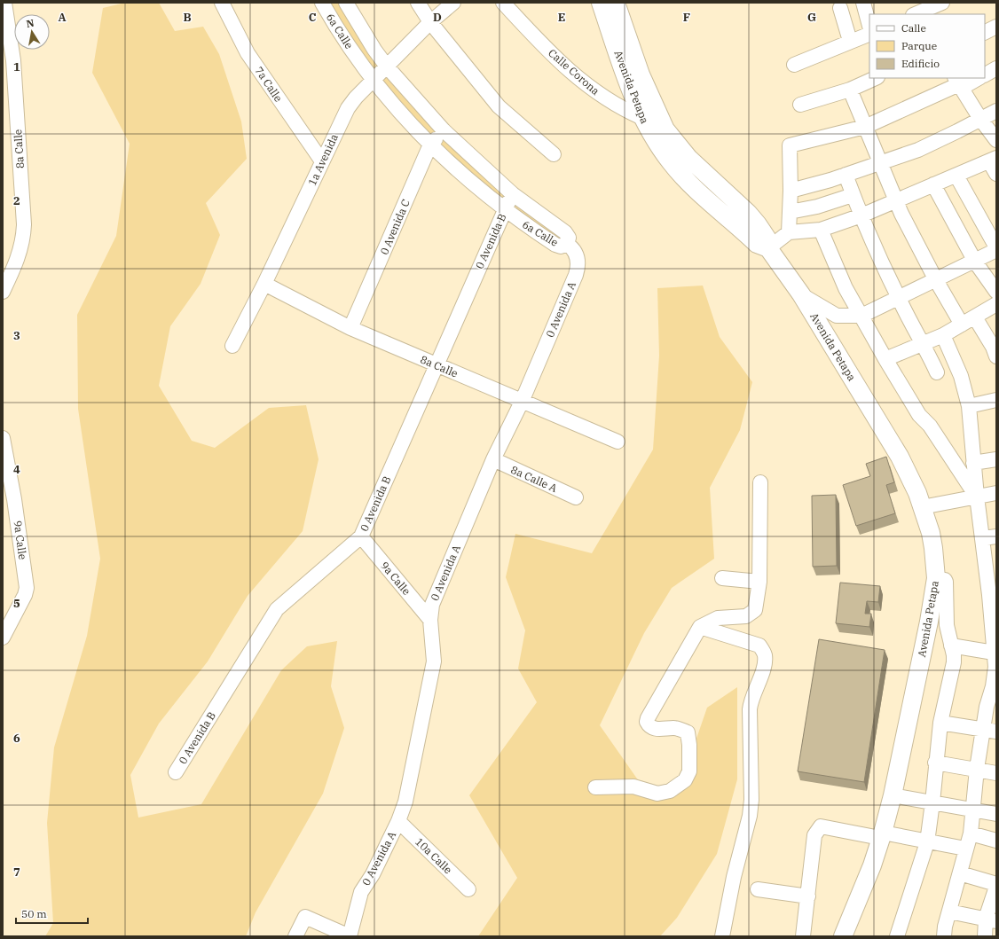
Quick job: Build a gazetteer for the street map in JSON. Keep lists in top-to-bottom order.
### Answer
{
  "streets": {
    "main road": ["Avenida Petapa"],
    "street": [
      "6a Calle",
      "Calle Corona",
      "7a Calle",
      "8a Calle",
      "1a Avenida",
      "0 Avenida C",
      "0 Avenida B",
      "0 Avenida A",
      "8a Calle A",
      "9a Calle",
      "10a Calle"
    ]
  },
  "crossings": [
    ["6a Calle", "1a Avenida"],
    ["6a Calle", "0 Avenida C"],
    ["6a Calle", "0 Avenida B"],
    ["6a Calle", "0 Avenida A"],
    ["Calle Corona", "Avenida Petapa"],
    ["7a Calle", "1a Avenida"],
    ["8a Calle", "1a Avenida"],
    ["8a Calle", "0 Avenida C"],
    ["8a Calle", "0 Avenida B"],
    ["8a Calle", "0 Avenida A"],
    ["0 Avenida B", "9a Calle"],
    ["0 Avenida A", "8a Calle A"],
    ["0 Avenida A", "9a Calle"],
    ["0 Avenida A", "10a Calle"]
  ],
  "legend": ["Calle", "Parque", "Edificio"],
  "scale_bar": "50 m",
  "north": "top",
  "grid": {
    "columns": [
      "A",
      "B",
      "C",
      "D",
      "E",
      "F",
      "G"
    ],
    "rows": [
      "1",
      "2",
      "3",
      "4",
      "5",
      "6",
      "7"
    ]
  }
}
